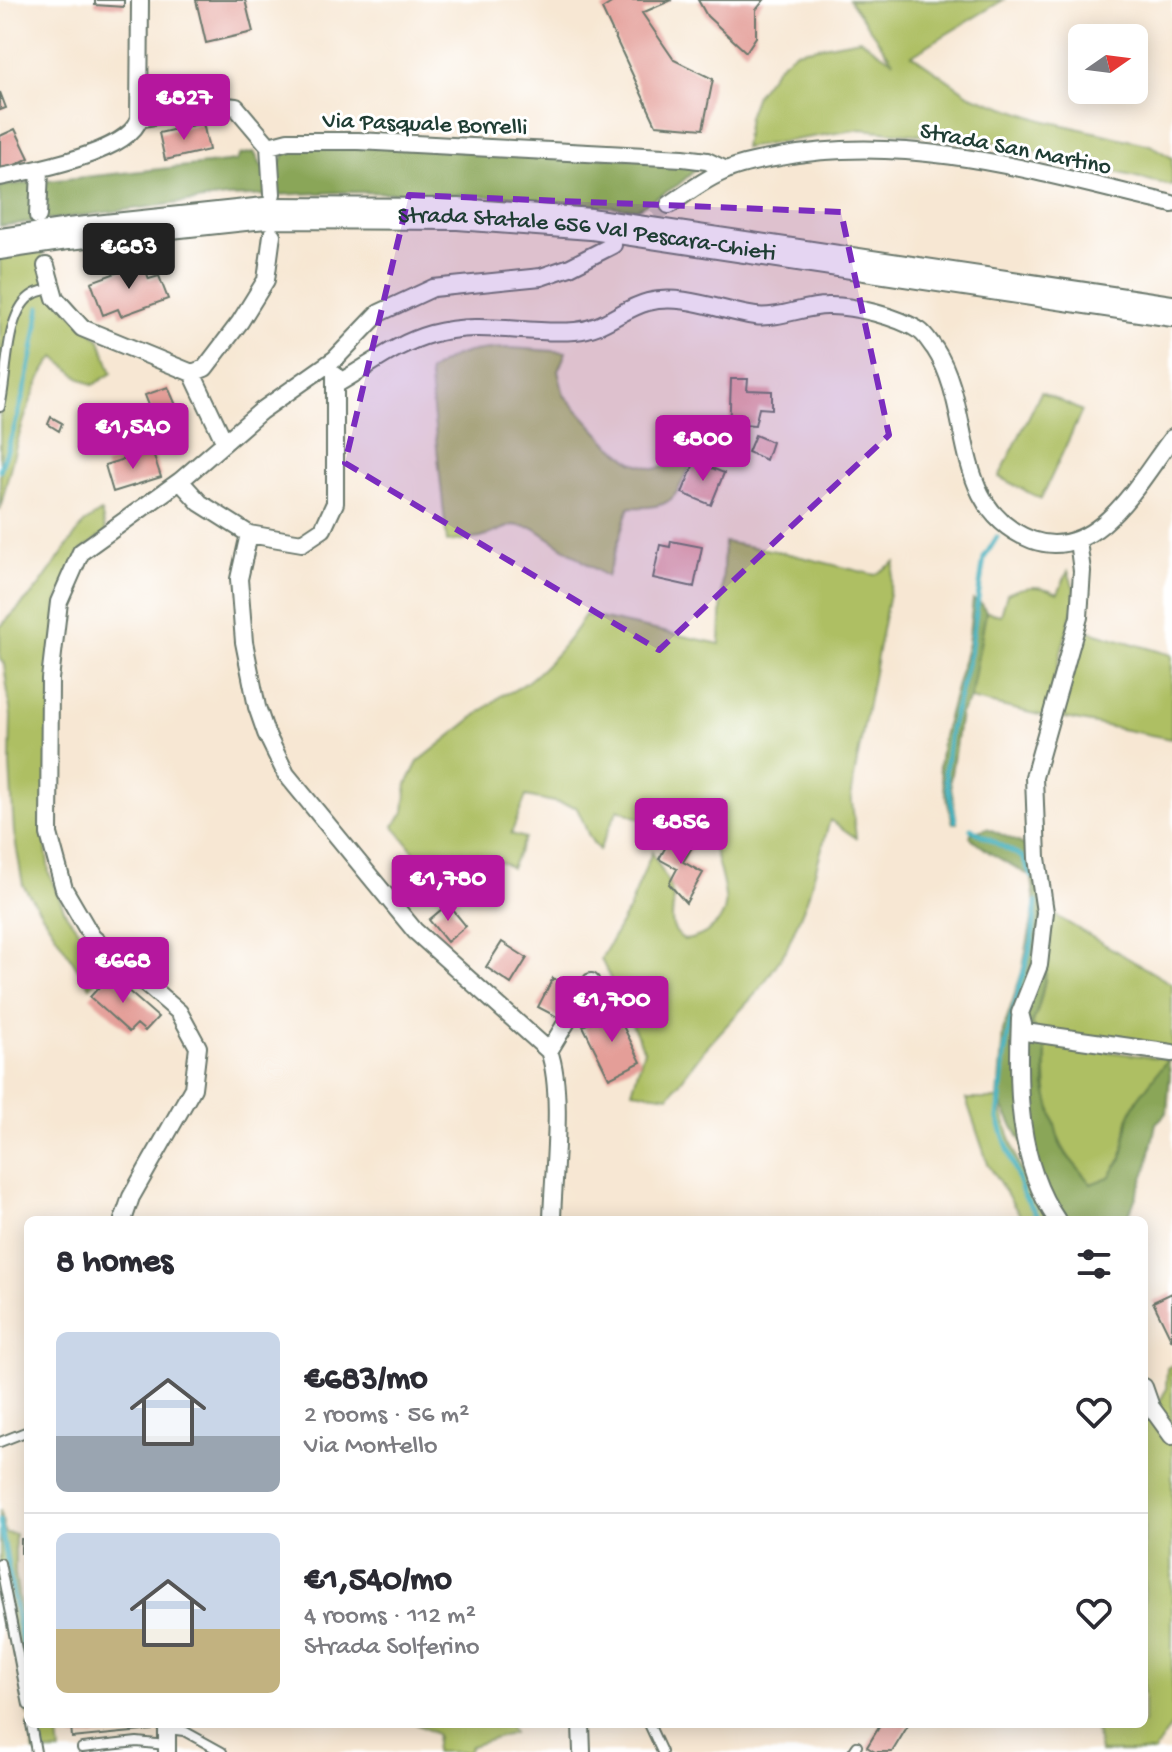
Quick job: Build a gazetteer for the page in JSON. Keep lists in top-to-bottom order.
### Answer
{
  "streets": {
    "highway": ["Strada Statale 656 Val Pescara-Chieti"],
    "street": ["Via Pasquale Borrelli", "Strada San Martino"]
  },
  "crossings": [
    ["Via Pasquale Borrelli", "Strada San Martino"]
  ],
  "north": "right",
  "page": {
    "price": [
      "€827",
      "€683",
      "€1,540",
      "€800",
      "€856",
      "€1,780",
      "€668",
      "€1,700"
    ],
    "heading": "8 homes",
    "list": [
      {
        "name": "€683/mo",
        "note": "2 rooms · 56 m² · Via Montello"
      },
      {
        "name": "€1,540/mo",
        "note": "4 rooms · 112 m² · Strada Solferino"
      }
    ]
  }
}
